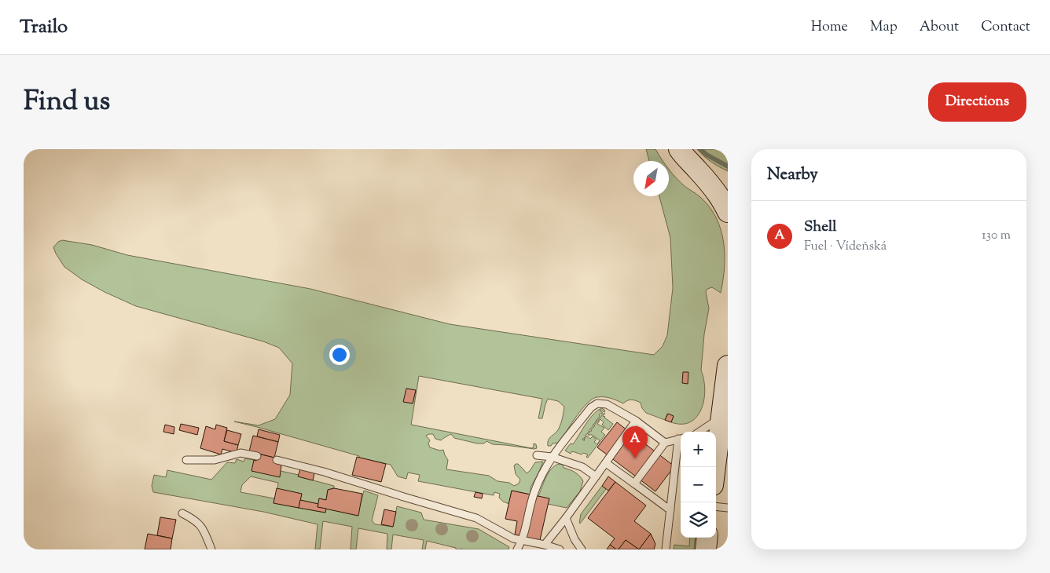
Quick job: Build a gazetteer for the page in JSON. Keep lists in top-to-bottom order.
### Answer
{
  "north": "bottom left",
  "page": {
    "header": "Trailo",
    "nav": [
      "Home",
      "Map",
      "About",
      "Contact"
    ],
    "title": "Find us",
    "buttons": "Directions",
    "heading": "Nearby",
    "list": [
      {
        "mark": "A",
        "name": "Shell",
        "note": "Fuel · Vídeňská",
        "value": "130 m"
      }
    ],
    "pins": "A",
    "map_buttons": ["+", "−"]
  }
}
